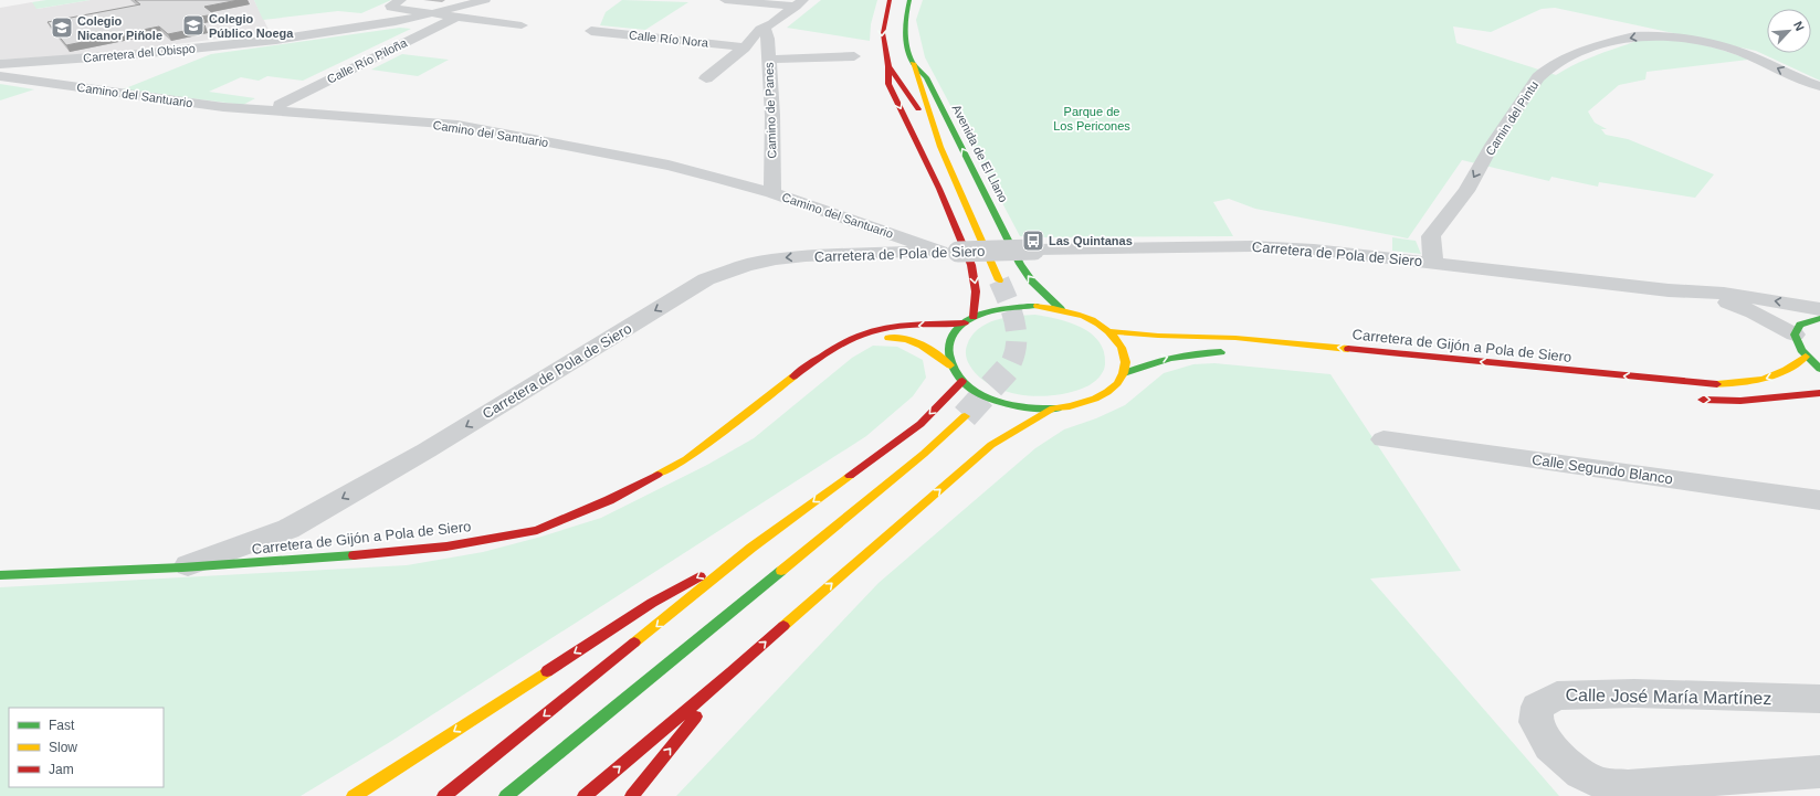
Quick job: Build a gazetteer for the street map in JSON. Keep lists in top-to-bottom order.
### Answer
{
  "streets": {
    "main road": ["Avenida de El Llano", "Carretera de Gijón a Pola de Siero"],
    "street": [
      "Calle Río Nora",
      "Carretera del Obispo",
      "Calle Río Piloña",
      "Camino del Santuario",
      "Camino de Panes",
      "Camin del Pintu",
      "Carretera de Pola de Siero",
      "Calle Segundo Blanco",
      "Calle José María Martínez"
    ]
  },
  "crossings": [
    ["Camino del Santuario", "Camino de Panes"],
    ["Camino del Santuario", "Carretera de Pola de Siero"],
    ["Camin del Pintu", "Carretera de Pola de Siero"],
    ["Avenida de El Llano", "Carretera de Gijón a Pola de Siero"],
    ["Carretera de Pola de Siero", "Carretera de Gijón a Pola de Siero"]
  ],
  "one_way": ["Camin del Pintu", "Carretera de Pola de Siero"],
  "parks": ["Parque de Los Pericones"],
  "places": {
    "school or university": ["Colegio Público Noega", "Colegio Nicanor Piñole"],
    "bus stop": ["Las Quintanas"]
  },
  "legend": ["Fast", "Slow", "Jam"],
  "north": "top right"
}
